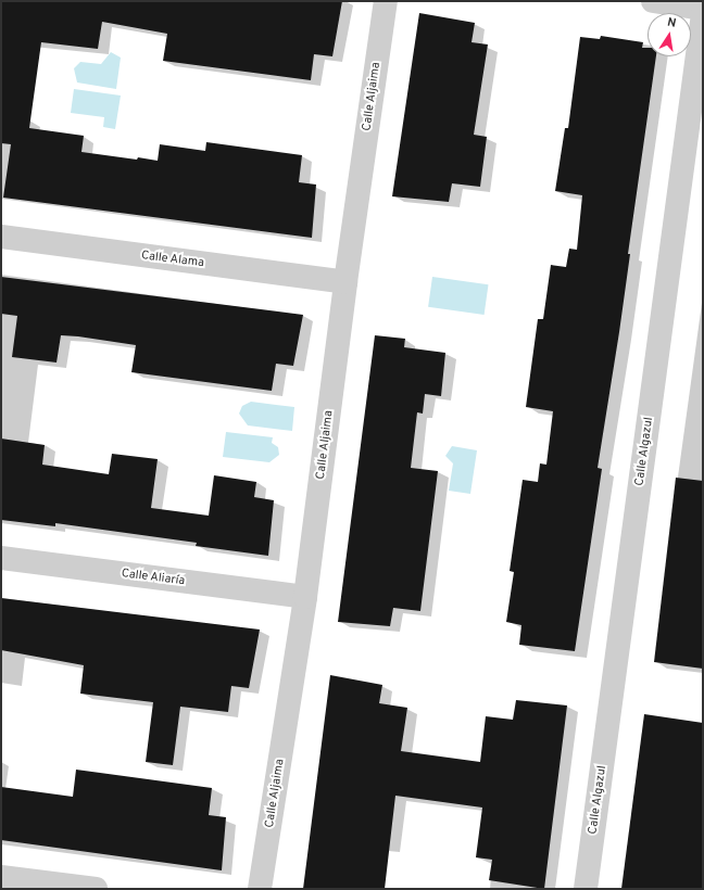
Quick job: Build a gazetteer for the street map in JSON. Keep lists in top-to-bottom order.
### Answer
{
  "streets": {
    "street": [
      "Calle Aljaima",
      "Calle Alama",
      "Calle Algazul",
      "Calle Aliaría"
    ]
  },
  "crossings": [
    ["Calle Aljaima", "Calle Alama"],
    ["Calle Aljaima", "Calle Aliaría"]
  ],
  "north": "top"
}
